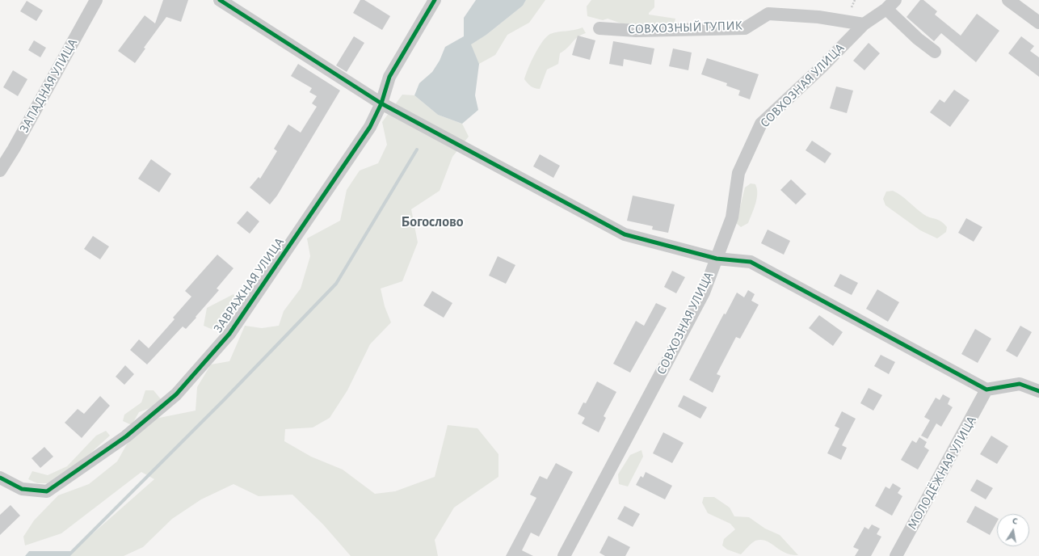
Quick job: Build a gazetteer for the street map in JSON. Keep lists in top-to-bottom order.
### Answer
{
  "streets": {
    "street": [
      "СОВХОЗНЫЙ ТУПИК",
      "ЗАПАДНАЯ УЛИЦА",
      "СОВХОЗНАЯ УЛИЦА",
      "ЗАВРАЖНАЯ УЛИЦА",
      "МОЛОДЁЖНАЯ УЛИЦА"
    ]
  },
  "crossings": [
    ["СОВХОЗНЫЙ ТУПИК", "СОВХОЗНАЯ УЛИЦА"]
  ],
  "districts": ["Богослово"],
  "north": "top"
}
